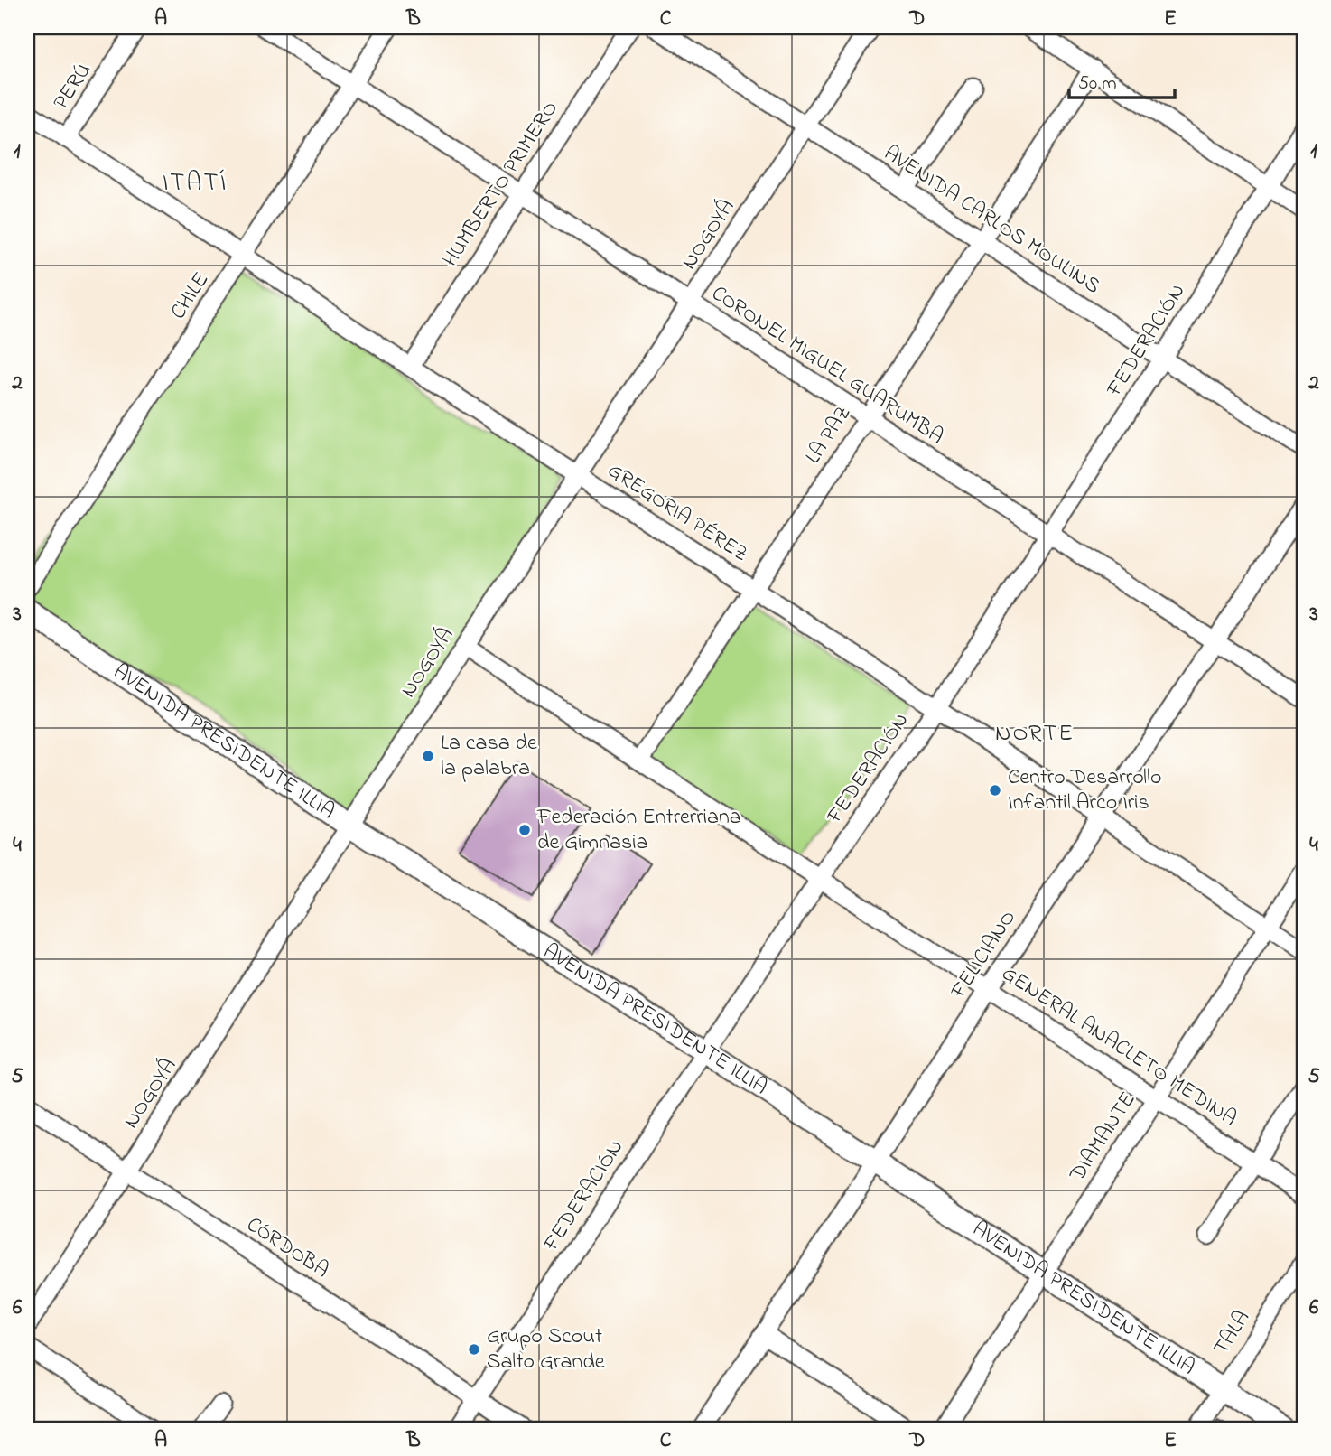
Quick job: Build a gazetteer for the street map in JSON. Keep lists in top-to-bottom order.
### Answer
{
  "streets": {
    "main road": ["AVENIDA PRESIDENTE ILLIA"],
    "street": [
      "PERÚ",
      "HUMBERTO PRIMERO",
      "AVENIDA CARLOS MOULINS",
      "NOGOYÁ",
      "CHILE",
      "FEDERACIÓN",
      "CORONEL MIGUEL GUARUMBA",
      "LA PAZ",
      "GREGORIA PÉREZ",
      "FELICIANO",
      "GENERAL ANACLETO MEDINA",
      "DIAMANTE",
      "CÓRDOBA",
      "TALA"
    ]
  },
  "crossings": [
    ["PERÚ", "GREGORIA PÉREZ"],
    ["HUMBERTO PRIMERO", "CORONEL MIGUEL GUARUMBA"],
    ["HUMBERTO PRIMERO", "GREGORIA PÉREZ"],
    ["AVENIDA CARLOS MOULINS", "NOGOYÁ"],
    ["AVENIDA CARLOS MOULINS", "FEDERACIÓN"],
    ["AVENIDA CARLOS MOULINS", "LA PAZ"],
    ["NOGOYÁ", "CORONEL MIGUEL GUARUMBA"],
    ["NOGOYÁ", "GREGORIA PÉREZ"],
    ["NOGOYÁ", "AVENIDA PRESIDENTE ILLIA"],
    ["NOGOYÁ", "GENERAL ANACLETO MEDINA"],
    ["NOGOYÁ", "CÓRDOBA"],
    ["CHILE", "CORONEL MIGUEL GUARUMBA"],
    ["CHILE", "GREGORIA PÉREZ"],
    ["FEDERACIÓN", "CORONEL MIGUEL GUARUMBA"],
    ["FEDERACIÓN", "GREGORIA PÉREZ"],
    ["FEDERACIÓN", "AVENIDA PRESIDENTE ILLIA"],
    ["FEDERACIÓN", "GENERAL ANACLETO MEDINA"],
    ["FEDERACIÓN", "CÓRDOBA"],
    ["CORONEL MIGUEL GUARUMBA", "LA PAZ"],
    ["CORONEL MIGUEL GUARUMBA", "FELICIANO"],
    ["LA PAZ", "GREGORIA PÉREZ"],
    ["LA PAZ", "GENERAL ANACLETO MEDINA"],
    ["GREGORIA PÉREZ", "FELICIANO"],
    ["GREGORIA PÉREZ", "DIAMANTE"],
    ["AVENIDA PRESIDENTE ILLIA", "FELICIANO"],
    ["AVENIDA PRESIDENTE ILLIA", "DIAMANTE"],
    ["AVENIDA PRESIDENTE ILLIA", "TALA"],
    ["FELICIANO", "GENERAL ANACLETO MEDINA"],
    ["GENERAL ANACLETO MEDINA", "DIAMANTE"]
  ],
  "districts": ["ITATÍ", "NORTE"],
  "places": [
    "La casa de la palabra",
    "Centro Desarrollo Infantil Arco Iris",
    "Federación Entrerriana de Gimnasia",
    "Grupo Scout Salto Grande"
  ],
  "scale_bar": "50 m",
  "grid": {
    "columns": [
      "A",
      "B",
      "C",
      "D",
      "E"
    ],
    "rows": [
      "1",
      "2",
      "3",
      "4",
      "5",
      "6"
    ]
  }
}
